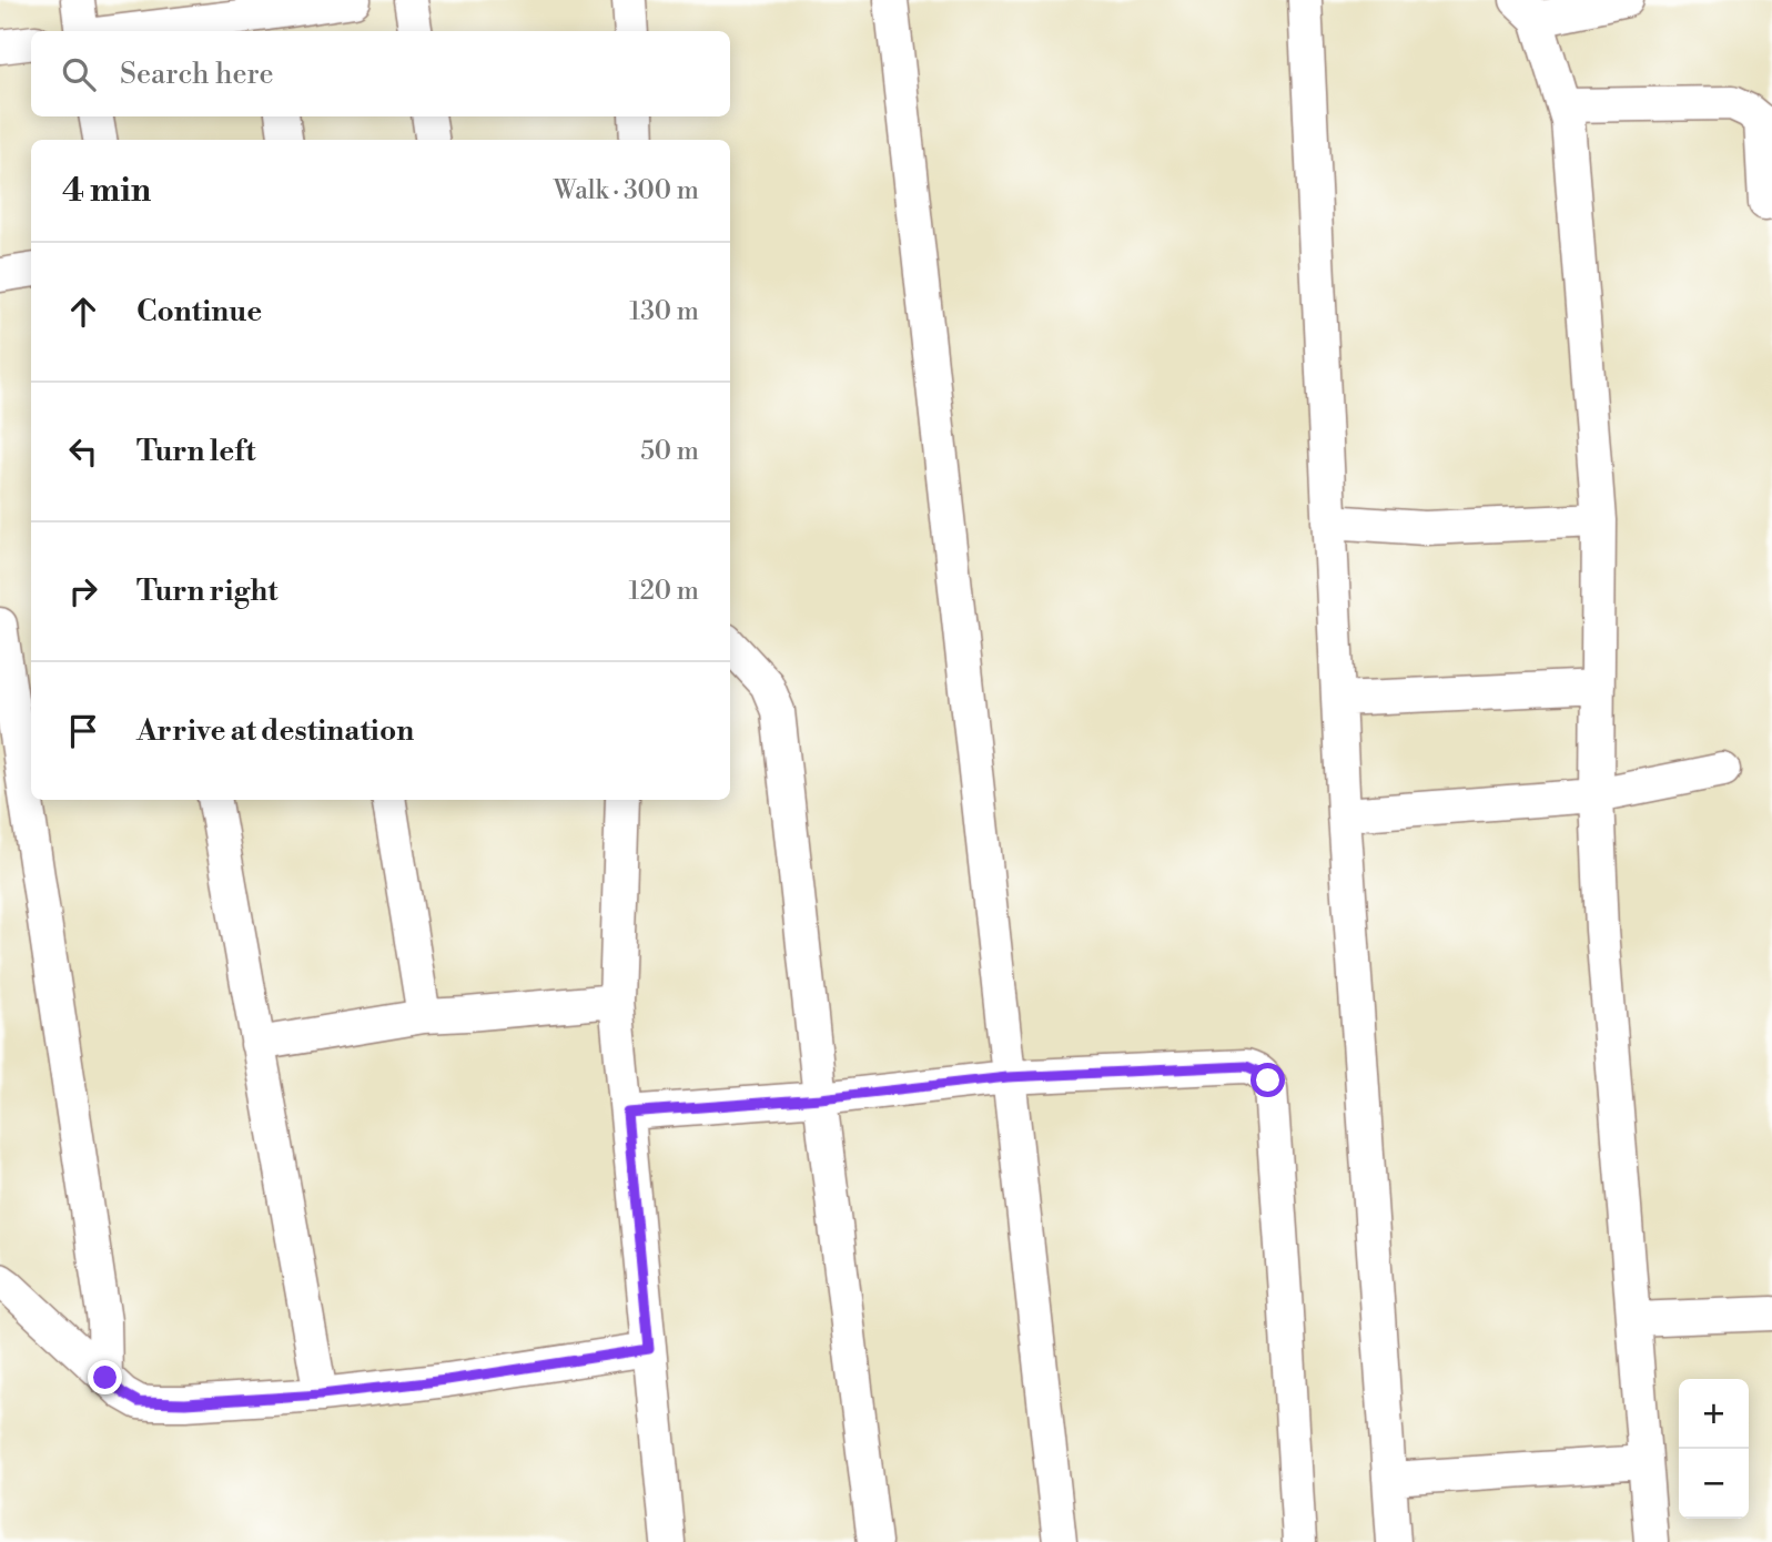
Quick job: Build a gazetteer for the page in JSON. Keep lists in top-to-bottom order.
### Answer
{
  "page": {
    "search": "Search here",
    "heading": ["4 min", "Walk · 300 m"],
    "list": [
      ["Continue", "130 m"],
      ["Turn left", "50 m"],
      ["Turn right", "120 m"],
      "Arrive at destination"
    ],
    "map_buttons": ["+", "−"]
  }
}
